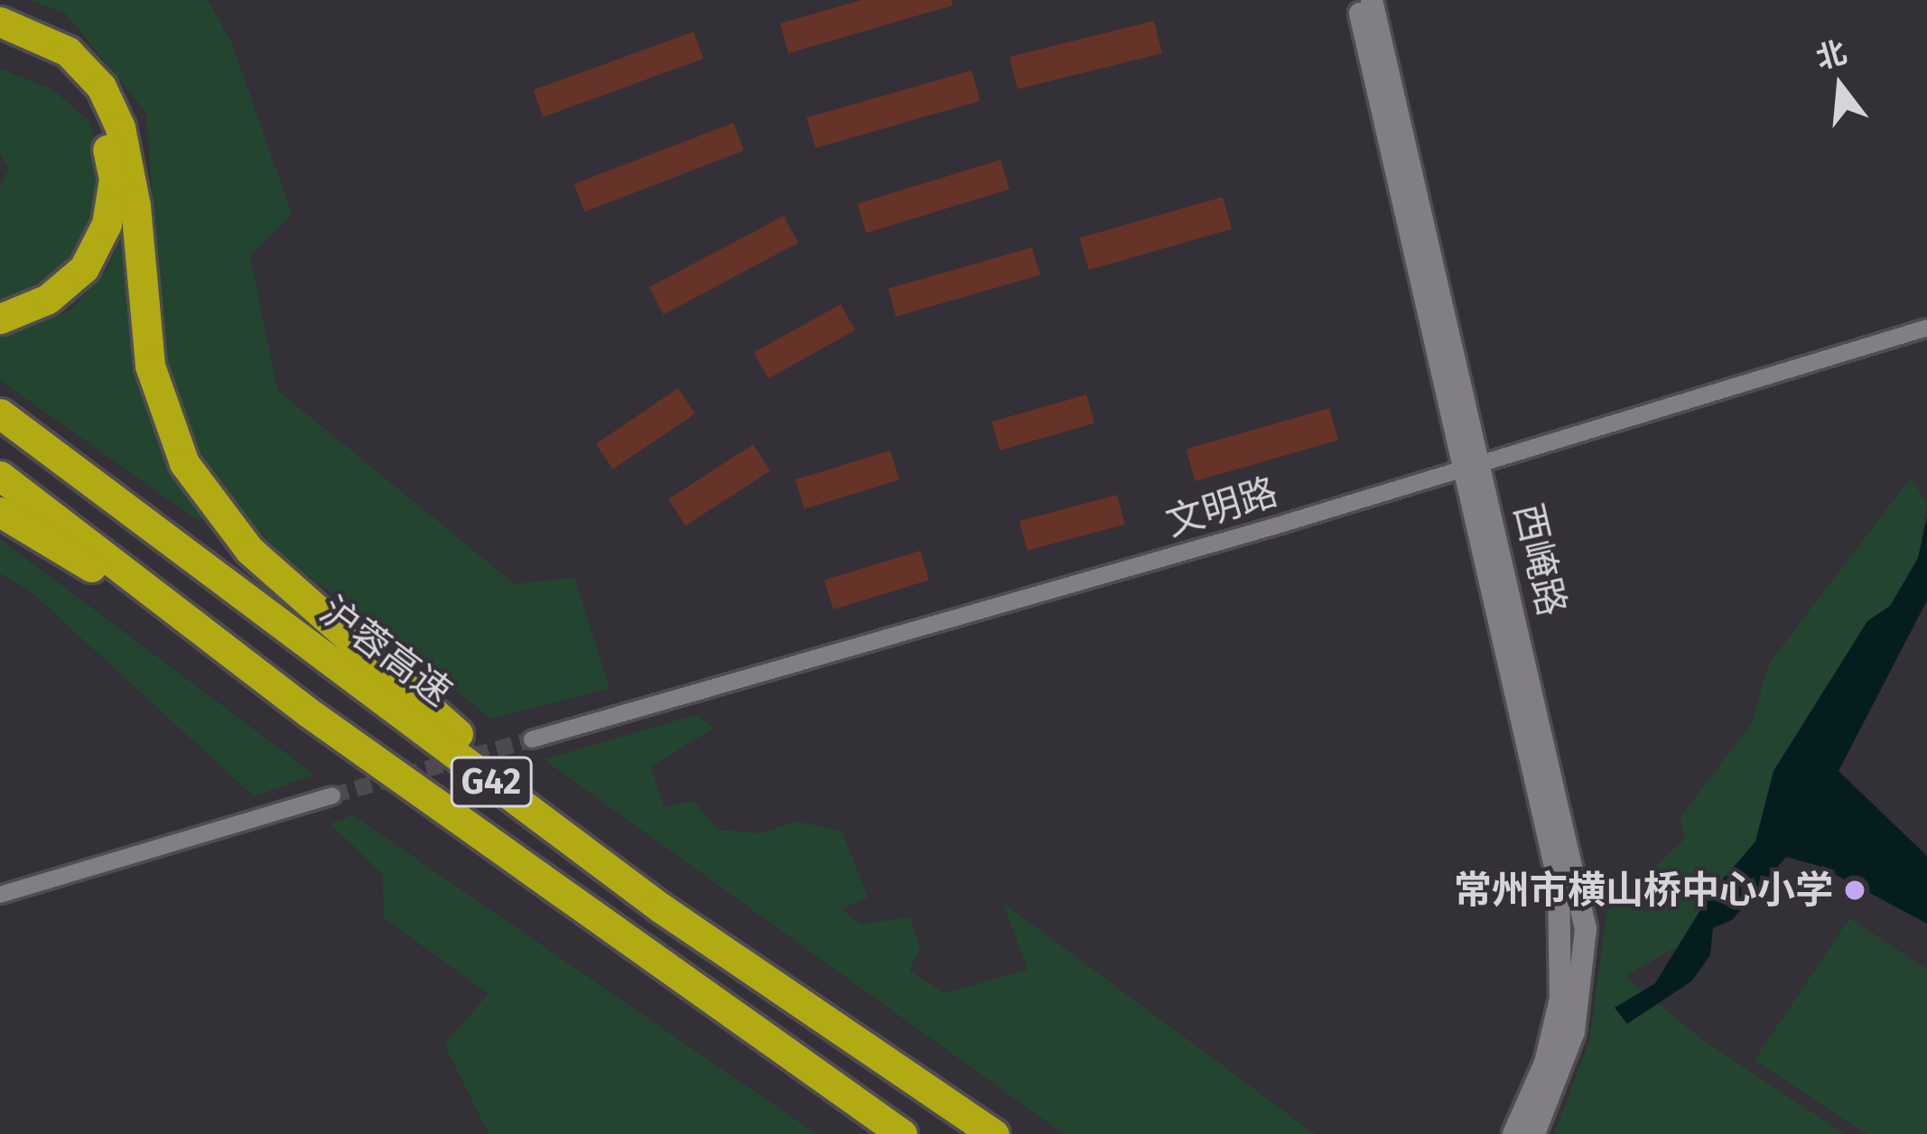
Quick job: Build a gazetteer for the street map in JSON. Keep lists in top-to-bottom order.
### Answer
{
  "streets": {
    "highway": ["沪蓉高速", "G42"],
    "street": ["文明路", "西崦路"]
  },
  "crossings": [
    ["文明路", "西崦路"]
  ],
  "places": ["常州市横山桥中心小学"],
  "north": "top"
}
